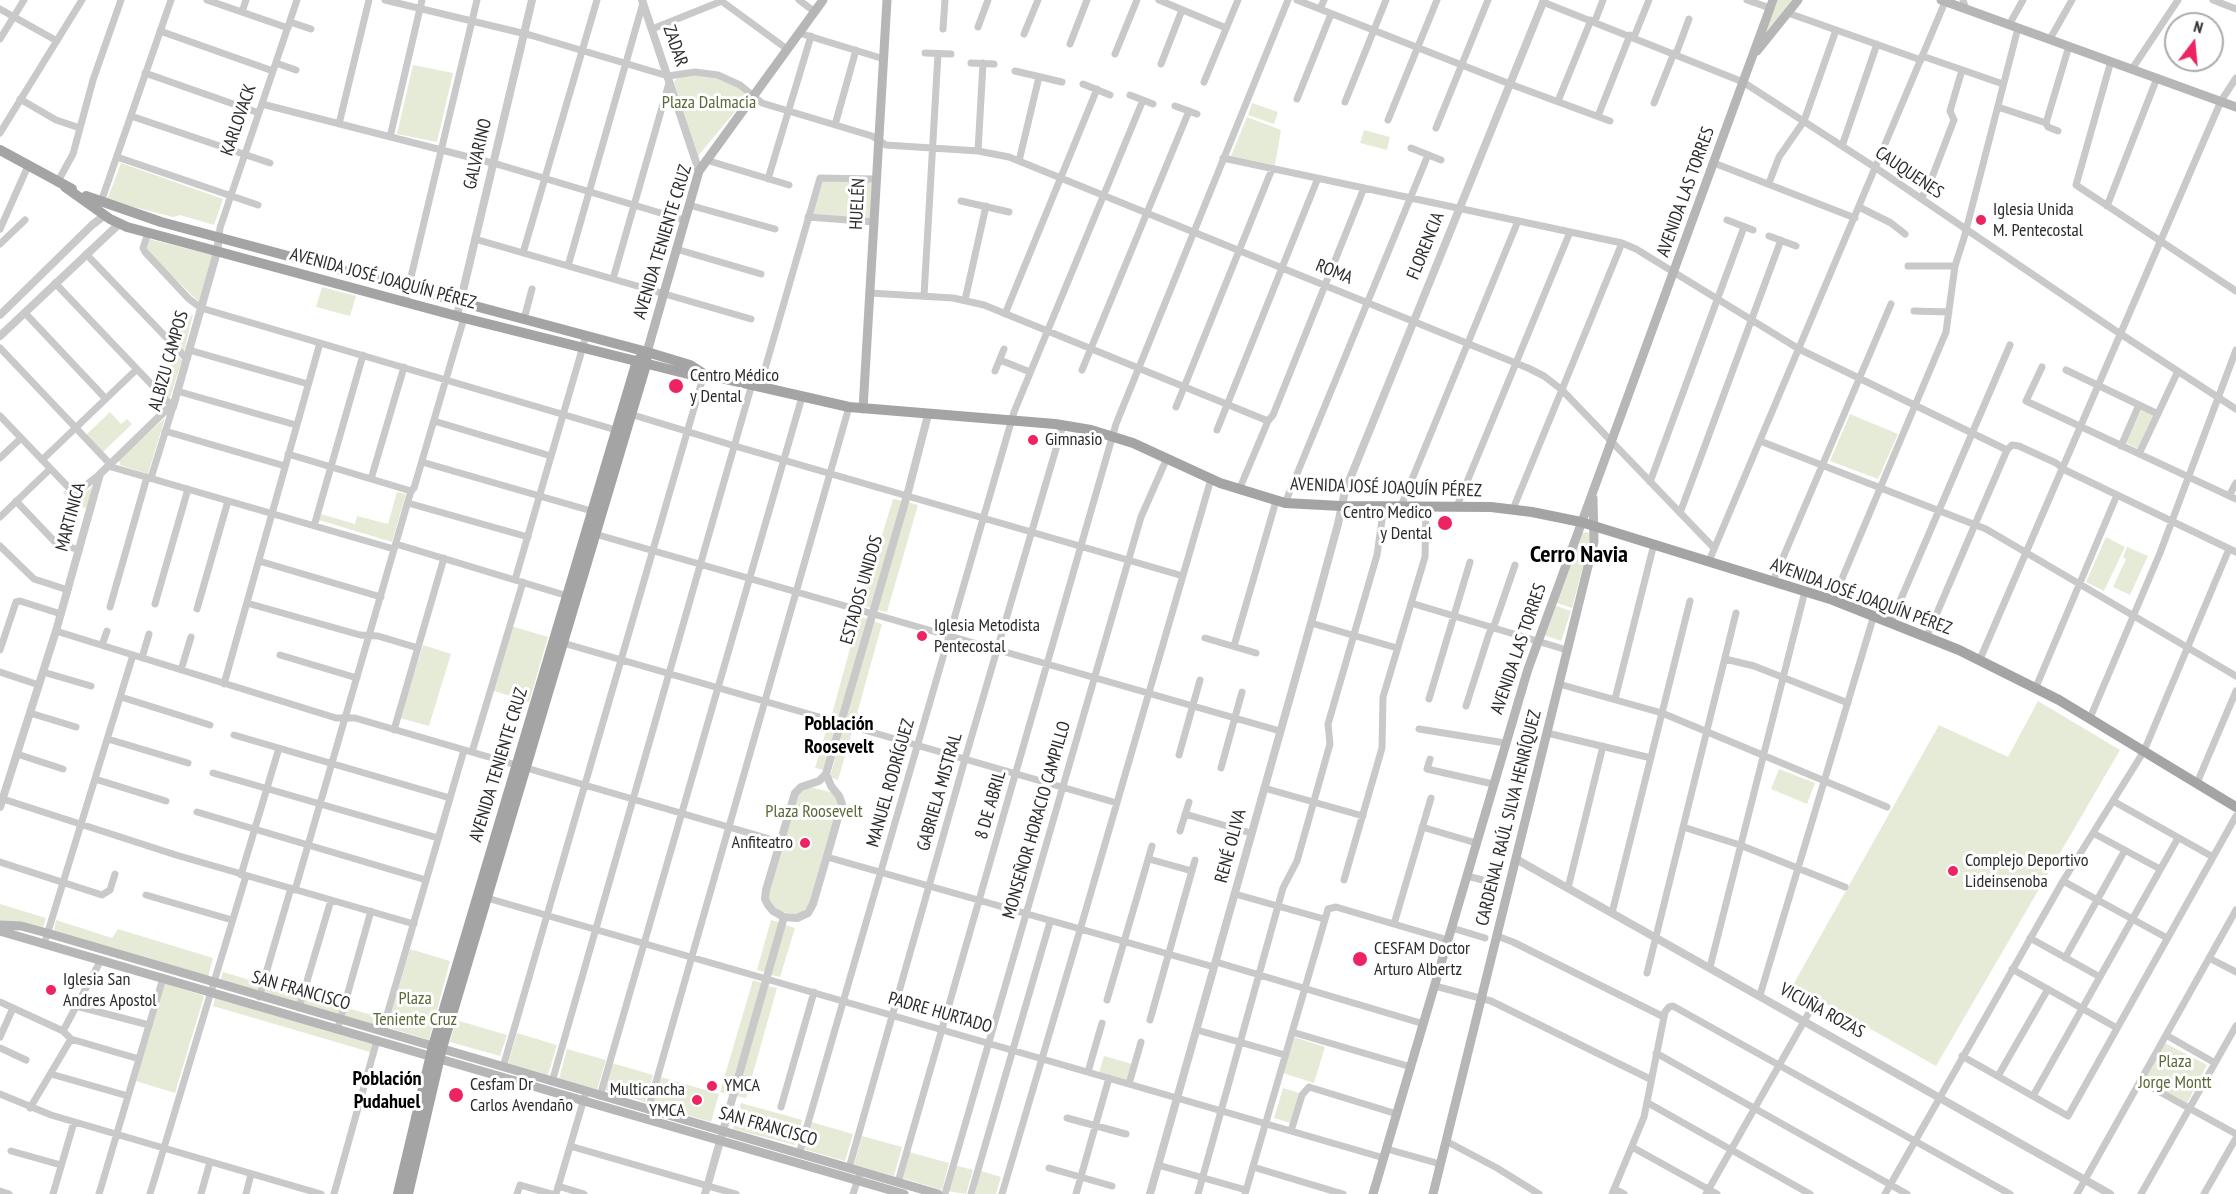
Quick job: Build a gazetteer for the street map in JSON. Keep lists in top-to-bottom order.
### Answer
{
  "streets": {
    "main road": [
      "AVENIDA LAS TORRES",
      "HUELÉN",
      "AVENIDA TENIENTE CRUZ",
      "AVENIDA JOSÉ JOAQUÍN PÉREZ",
      "CARDENAL RAÚL SILVA HENRÍQUEZ",
      "SAN FRANCISCO"
    ],
    "street": [
      "ZADAR",
      "KARLOVACK",
      "GALVARINO",
      "CAUQUENES",
      "FLORENCIA",
      "ROMA",
      "ALBIZU CAMPOS",
      "MARTINICA",
      "ESTADOS UNIDOS",
      "MANUEL RODRÍGUEZ",
      "GABRIELA MISTRAL",
      "8 DE ABRIL",
      "MONSEÑOR HORACIO CAMPILLO",
      "RENÉ OLIVA",
      "VICUÑA ROZAS",
      "PADRE HURTADO"
    ]
  },
  "crossings": [
    ["ZADAR", "AVENIDA TENIENTE CRUZ"],
    ["ZADAR", "ROMA"],
    ["KARLOVACK", "AVENIDA JOSÉ JOAQUÍN PÉREZ"],
    ["KARLOVACK", "ALBIZU CAMPOS"],
    ["GALVARINO", "AVENIDA JOSÉ JOAQUÍN PÉREZ"],
    ["CAUQUENES", "AVENIDA LAS TORRES"],
    ["CAUQUENES", "FLORENCIA"],
    ["AVENIDA LAS TORRES", "ROMA"],
    ["AVENIDA LAS TORRES", "AVENIDA JOSÉ JOAQUÍN PÉREZ"],
    ["AVENIDA LAS TORRES", "CARDENAL RAÚL SILVA HENRÍQUEZ"],
    ["AVENIDA LAS TORRES", "PADRE HURTADO"],
    ["HUELÉN", "ROMA"],
    ["HUELÉN", "AVENIDA JOSÉ JOAQUÍN PÉREZ"],
    ["AVENIDA TENIENTE CRUZ", "ROMA"],
    ["AVENIDA TENIENTE CRUZ", "AVENIDA JOSÉ JOAQUÍN PÉREZ"],
    ["AVENIDA TENIENTE CRUZ", "SAN FRANCISCO"],
    ["AVENIDA TENIENTE CRUZ", "PADRE HURTADO"],
    ["FLORENCIA", "ROMA"],
    ["FLORENCIA", "AVENIDA JOSÉ JOAQUÍN PÉREZ"],
    ["FLORENCIA", "RENÉ OLIVA"],
    ["ROMA", "MANUEL RODRÍGUEZ"],
    ["ROMA", "8 DE ABRIL"],
    ["AVENIDA JOSÉ JOAQUÍN PÉREZ", "ALBIZU CAMPOS"],
    ["AVENIDA JOSÉ JOAQUÍN PÉREZ", "ESTADOS UNIDOS"],
    ["AVENIDA JOSÉ JOAQUÍN PÉREZ", "MANUEL RODRÍGUEZ"],
    ["AVENIDA JOSÉ JOAQUÍN PÉREZ", "GABRIELA MISTRAL"],
    ["AVENIDA JOSÉ JOAQUÍN PÉREZ", "8 DE ABRIL"],
    ["AVENIDA JOSÉ JOAQUÍN PÉREZ", "CARDENAL RAÚL SILVA HENRÍQUEZ"],
    ["AVENIDA JOSÉ JOAQUÍN PÉREZ", "MONSEÑOR HORACIO CAMPILLO"],
    ["AVENIDA JOSÉ JOAQUÍN PÉREZ", "RENÉ OLIVA"],
    ["ALBIZU CAMPOS", "MARTINICA"],
    ["MANUEL RODRÍGUEZ", "SAN FRANCISCO"],
    ["MANUEL RODRÍGUEZ", "PADRE HURTADO"],
    ["GABRIELA MISTRAL", "SAN FRANCISCO"],
    ["GABRIELA MISTRAL", "PADRE HURTADO"],
    ["8 DE ABRIL", "SAN FRANCISCO"],
    ["8 DE ABRIL", "PADRE HURTADO"],
    ["CARDENAL RAÚL SILVA HENRÍQUEZ", "VICUÑA ROZAS"],
    ["CARDENAL RAÚL SILVA HENRÍQUEZ", "PADRE HURTADO"],
    ["MONSEÑOR HORACIO CAMPILLO", "PADRE HURTADO"],
    ["RENÉ OLIVA", "PADRE HURTADO"]
  ],
  "districts": ["Cerro Navia", "Población Roosevelt", "Población Pudahuel"],
  "parks": [
    "Plaza Dalmacia",
    "Plaza Roosevelt",
    "Plaza Teniente Cruz",
    "Plaza Jorge Montt"
  ],
  "places": [
    "Iglesia Unida M. Pentecostal",
    "Centro Médico y Dental",
    "Gimnasio",
    "Centro Medico y Dental",
    "Iglesia Metodista Pentecostal",
    "Anfiteatro",
    "Complejo Deportivo Lideinsenoba",
    "CESFAM Doctor Arturo Albertz",
    "Iglesia San Andres Apostol",
    "YMCA",
    "Cesfam Dr Carlos Avendaño",
    "Multicancha YMCA"
  ],
  "north": "top"
}
